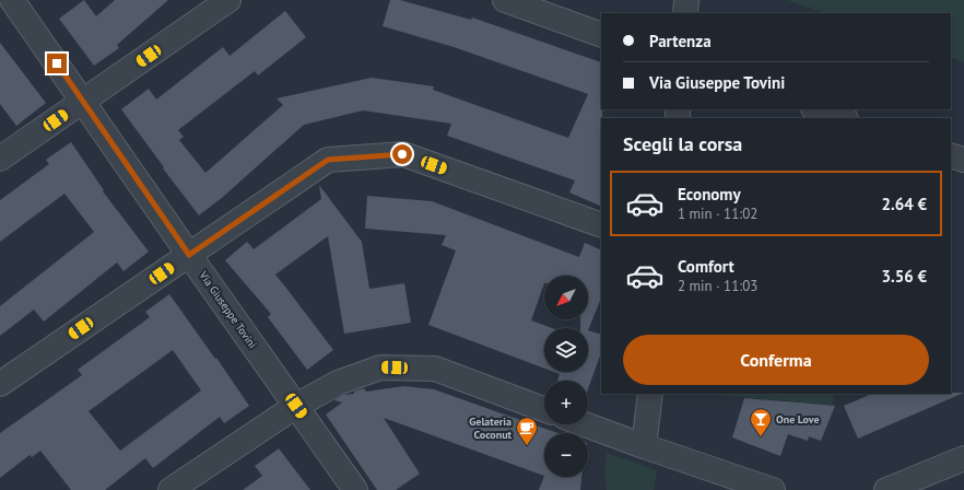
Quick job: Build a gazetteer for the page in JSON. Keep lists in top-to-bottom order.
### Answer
{
  "streets": {
    "street": ["Via Giuseppe Tovini"]
  },
  "places": {
    "bar": ["One Love"],
    "cafe": ["Gelateria Coconut"]
  },
  "north": "bottom left",
  "page": {
    "banner": ["Partenza", "Via Giuseppe Tovini"],
    "heading": "Scegli la corsa",
    "list": [
      {
        "name": "Economy",
        "note": "1 min · 11:02",
        "value": "2.64 €"
      },
      {
        "name": "Comfort",
        "note": "2 min · 11:03",
        "value": "3.56 €"
      }
    ],
    "map_buttons": ["+", "−"],
    "buttons": "Conferma"
  }
}
